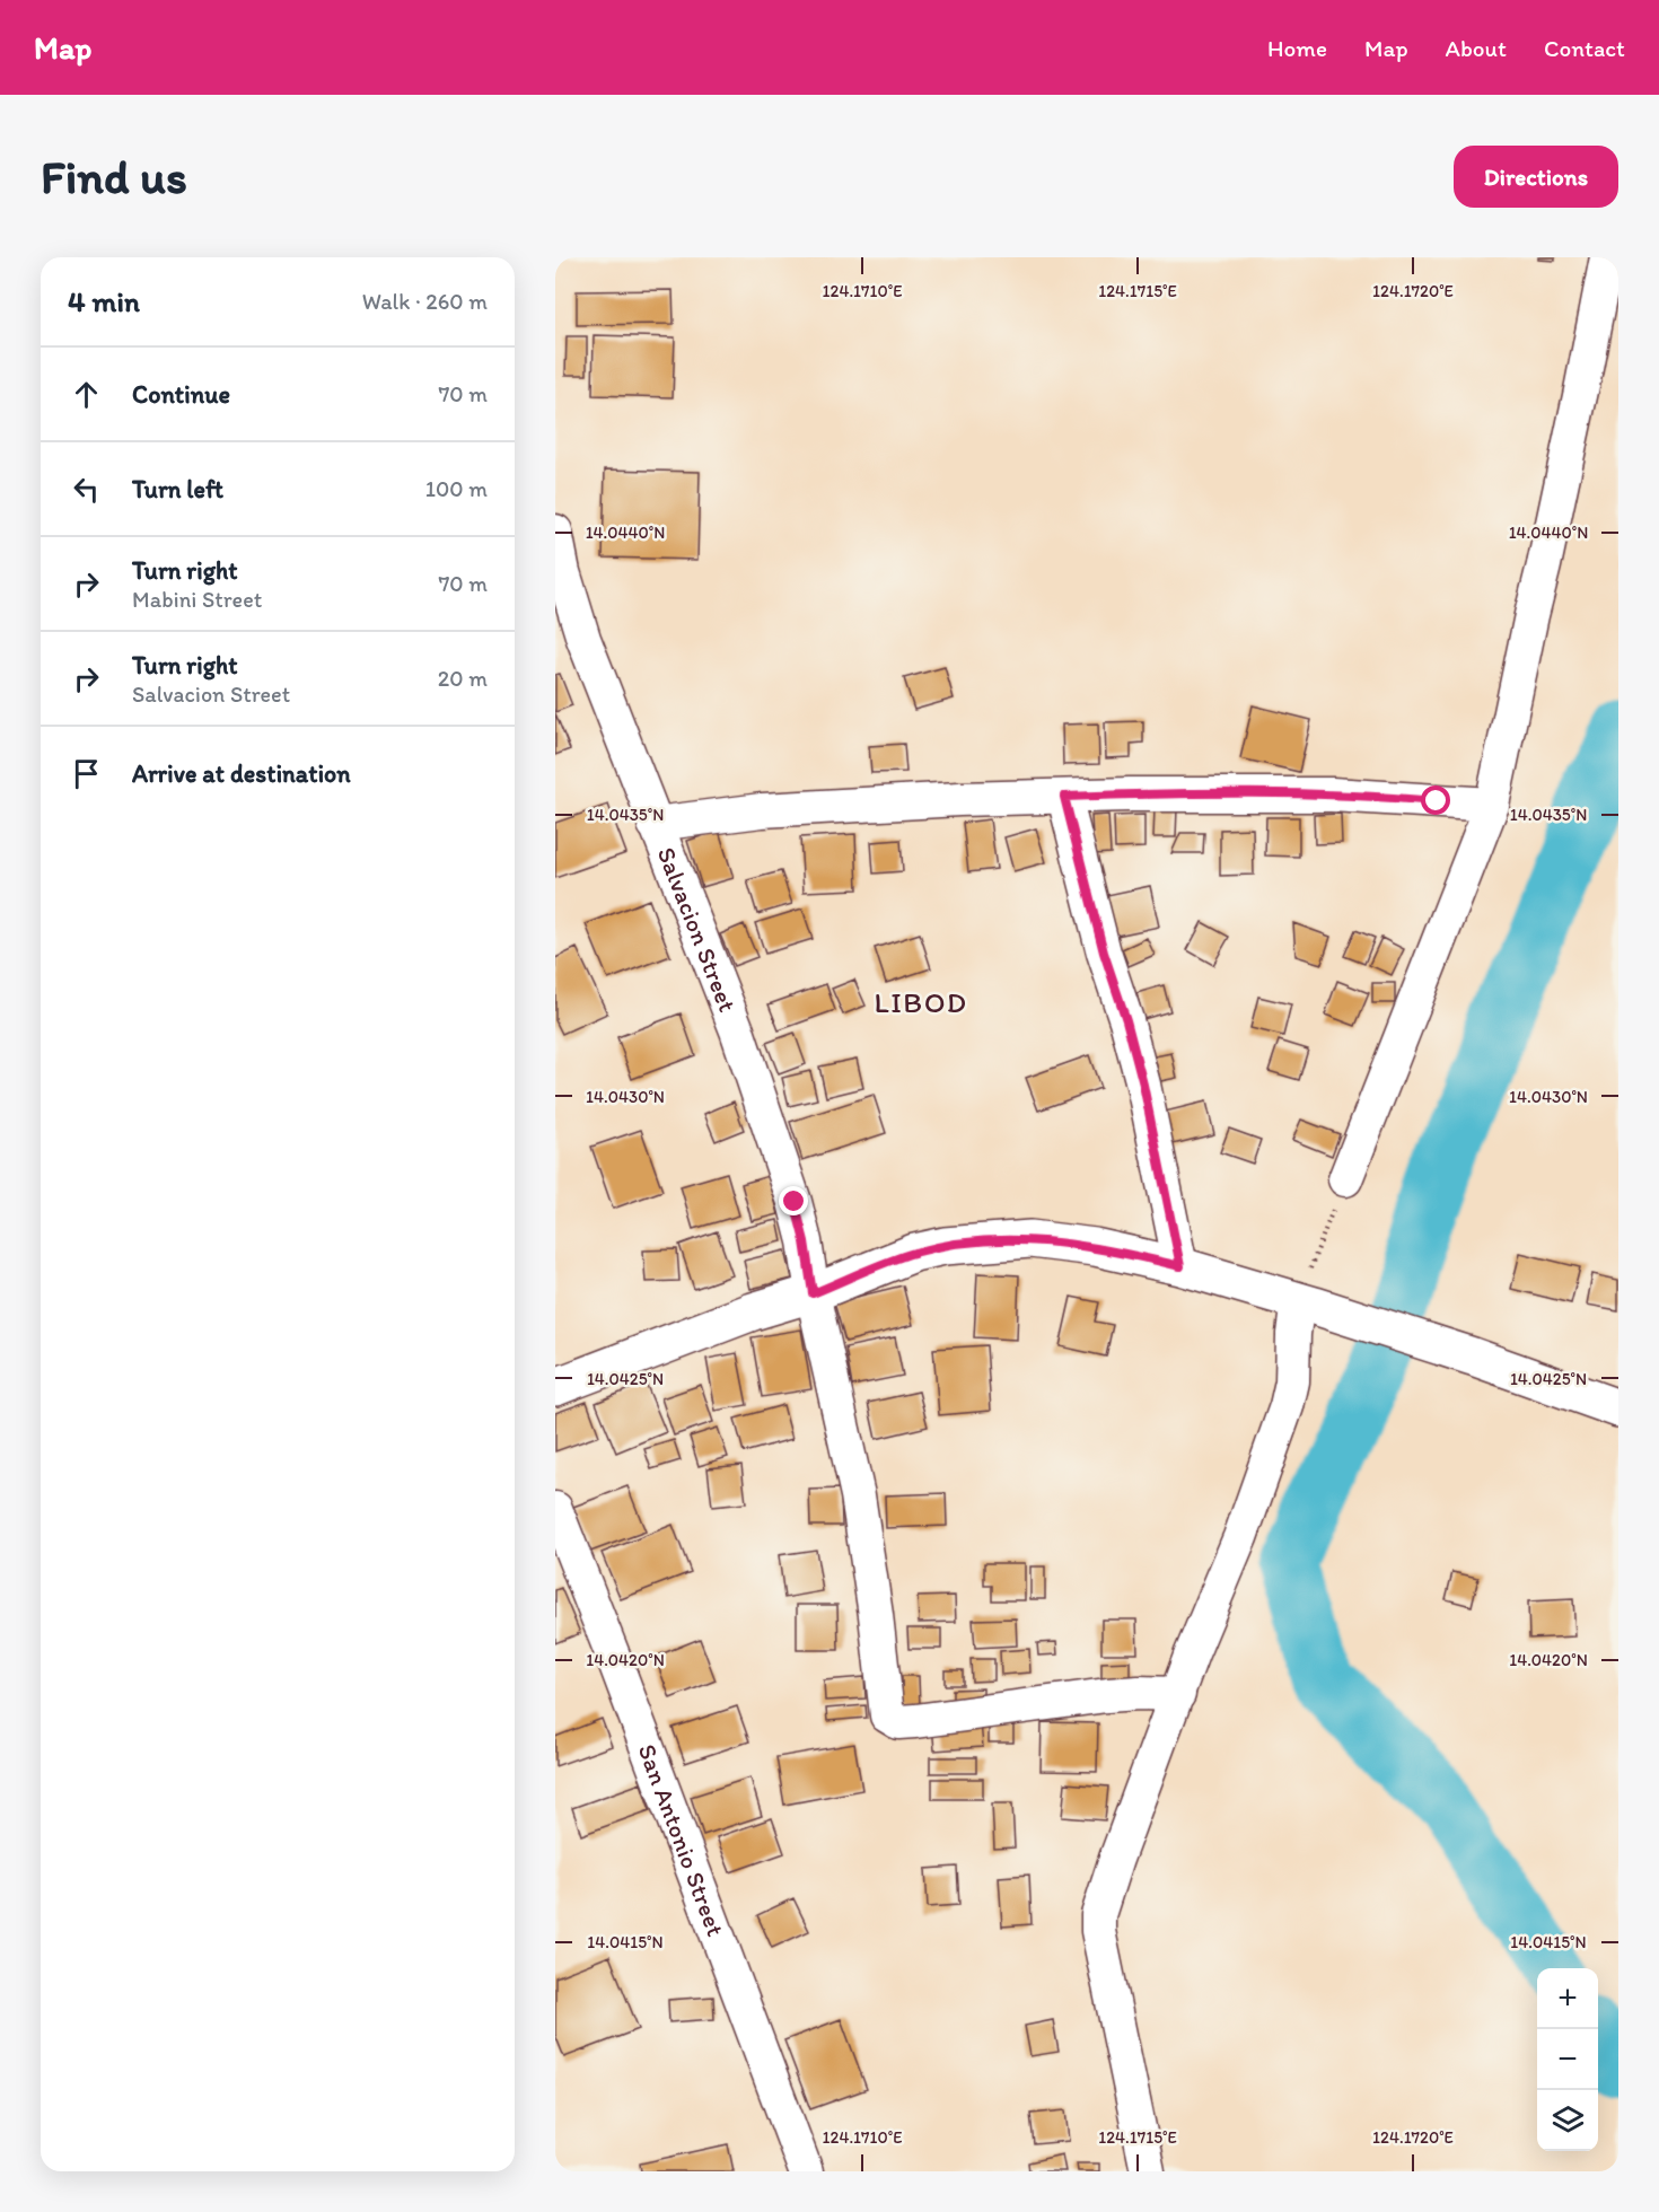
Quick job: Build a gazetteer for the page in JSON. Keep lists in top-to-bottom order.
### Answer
{
  "streets": {
    "street": ["Salvacion Street", "San Antonio Street"]
  },
  "districts": ["LIBOD"],
  "page": {
    "header": "Map",
    "nav": [
      "Home",
      "Map",
      "About",
      "Contact"
    ],
    "buttons": "Directions",
    "title": "Find us",
    "heading": ["4 min", "Walk · 260 m"],
    "list": [
      ["Continue", "70 m"],
      ["Turn left", "100 m"],
      ["Turn right", "Mabini Street", "70 m"],
      ["Turn right", "Salvacion Street", "20 m"],
      "Arrive at destination"
    ],
    "map_buttons": ["+", "−"]
  },
  "coordinates": [
    "124.1710°E",
    "124.1715°E",
    "124.1720°E",
    "14.0440°N",
    "14.0435°N",
    "14.0430°N",
    "14.0425°N",
    "14.0420°N",
    "14.0415°N"
  ]
}
